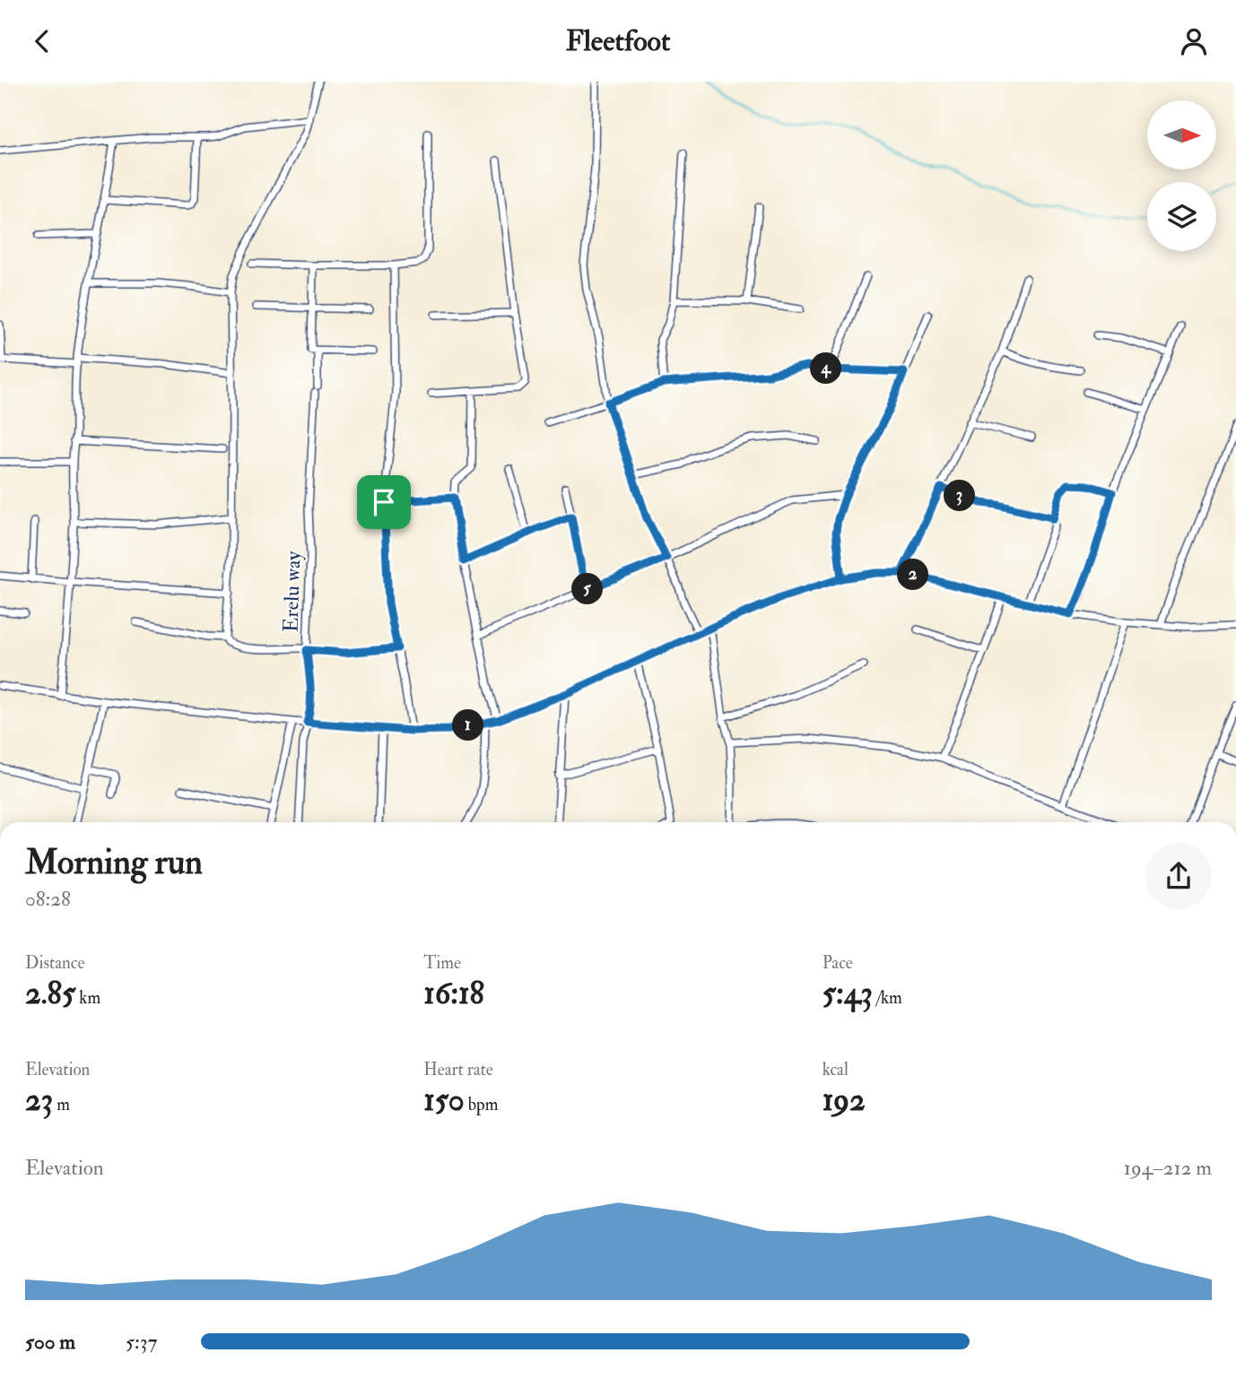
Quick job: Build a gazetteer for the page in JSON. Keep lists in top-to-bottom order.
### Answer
{
  "streets": {
    "street": ["Erelu way"]
  },
  "north": "right",
  "page": {
    "header": "Fleetfoot",
    "pins": [
      "4",
      "3",
      "2",
      "5",
      "1"
    ],
    "heading": ["Morning run", "08:28"],
    "stats": [
      ["Distance", "2.85 km"],
      ["Time", "16:18"],
      ["Pace", "5:43 /km"],
      ["Elevation", "23 m"],
      ["Heart rate", "150 bpm"],
      ["kcal", "192"]
    ],
    "chart": ["Elevation", "194–212 m"],
    "list": [
      {
        "name": "500 m",
        "note": "5:37"
      }
    ]
  }
}
